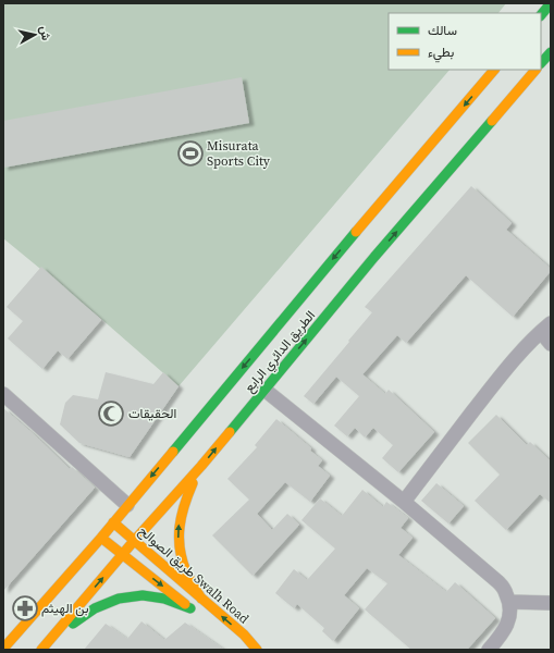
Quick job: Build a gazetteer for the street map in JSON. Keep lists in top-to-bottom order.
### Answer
{
  "streets": {
    "main road": ["الطريق الدائري الرابع", "طريق الصوالح Swalh Road"]
  },
  "crossings": [
    ["الطريق الدائري الرابع", "طريق الصوالح Swalh Road"]
  ],
  "one_way": ["طريق الصوالح Swalh Road"],
  "places": {
    "sports": ["Misurata Sports City"],
    "mosque": ["الحقيقات"],
    "pharmacy": ["بن الهيثم"]
  },
  "legend": ["سالك", "بطيء"],
  "north": "right"
}
